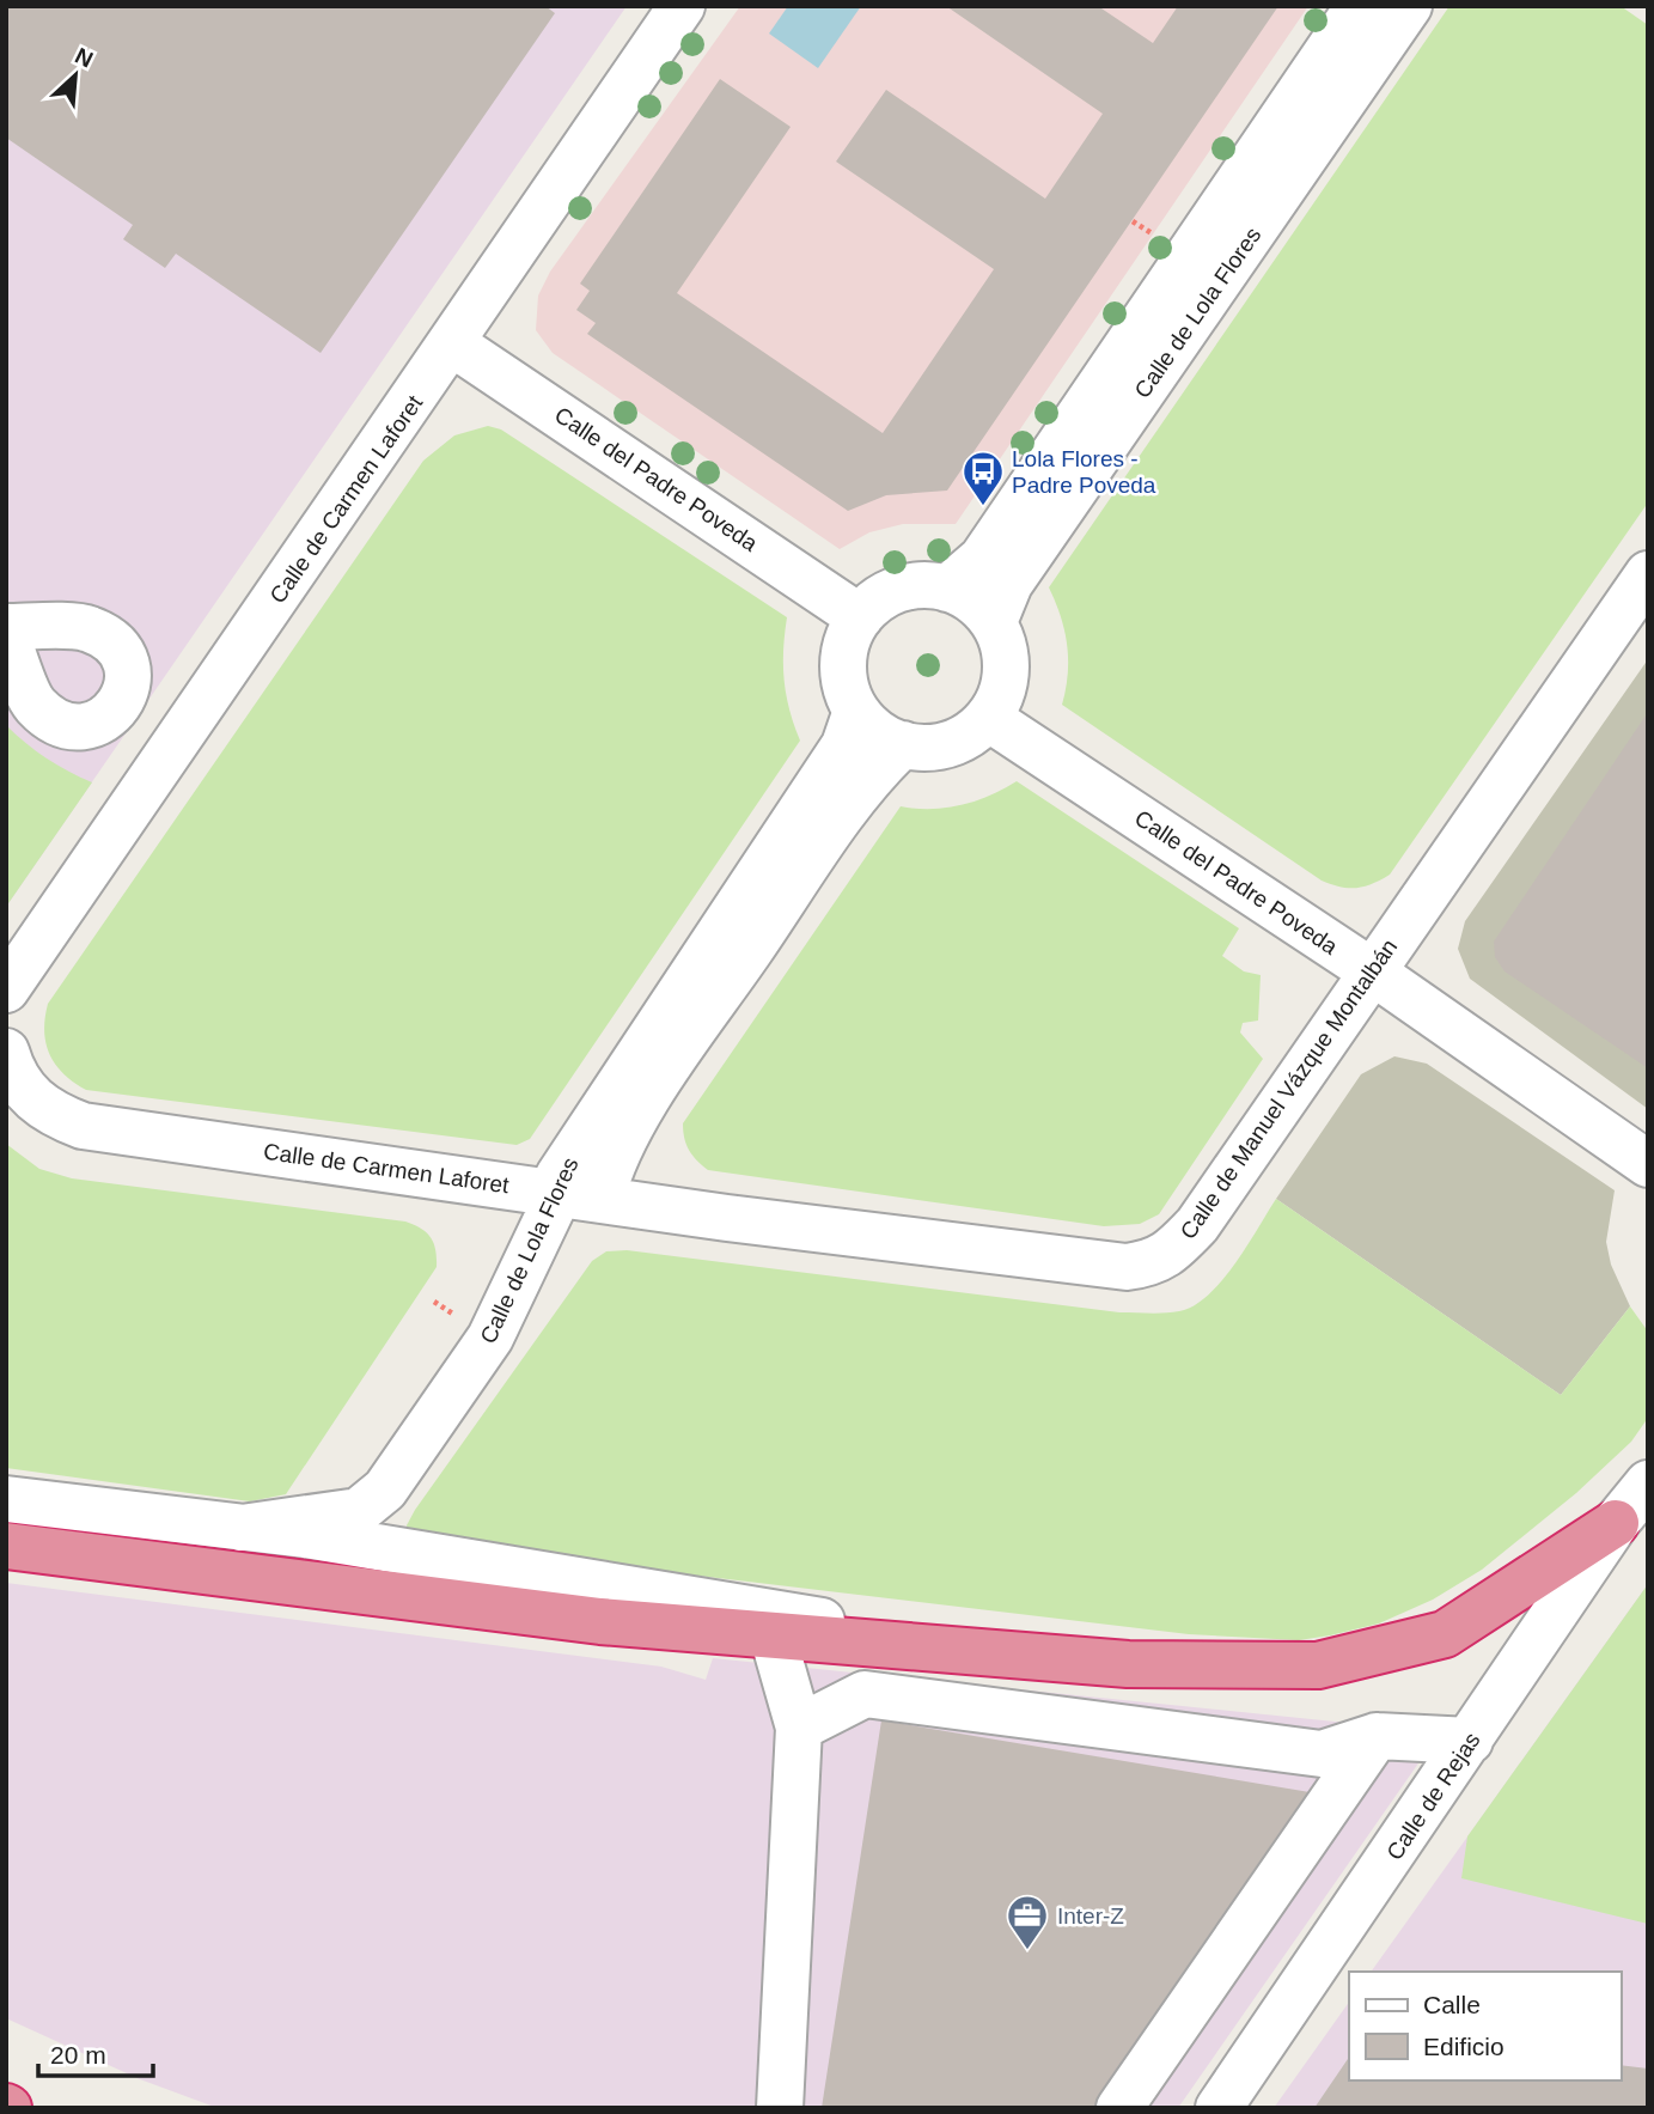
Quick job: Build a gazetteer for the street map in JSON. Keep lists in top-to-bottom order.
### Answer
{
  "streets": {
    "street": [
      "Calle de Lola Flores",
      "Calle del Padre Poveda",
      "Calle de Carmen Laforet",
      "Calle de Manuel Vázque Montalbán",
      "Calle de Rejas"
    ]
  },
  "crossings": [
    ["Calle de Lola Flores", "Calle del Padre Poveda"],
    ["Calle de Lola Flores", "Calle de Carmen Laforet"],
    ["Calle de Lola Flores", "Calle de Manuel Vázque Montalbán"],
    ["Calle del Padre Poveda", "Calle de Carmen Laforet"],
    ["Calle del Padre Poveda", "Calle de Manuel Vázque Montalbán"],
    ["Calle de Carmen Laforet", "Calle de Manuel Vázque Montalbán"]
  ],
  "places": {
    "bus stop": ["Lola Flores - Padre Poveda"],
    "office": ["Inter-Z"]
  },
  "legend": ["Calle", "Edificio"],
  "scale_bar": "20 m",
  "north": "top right"
}
